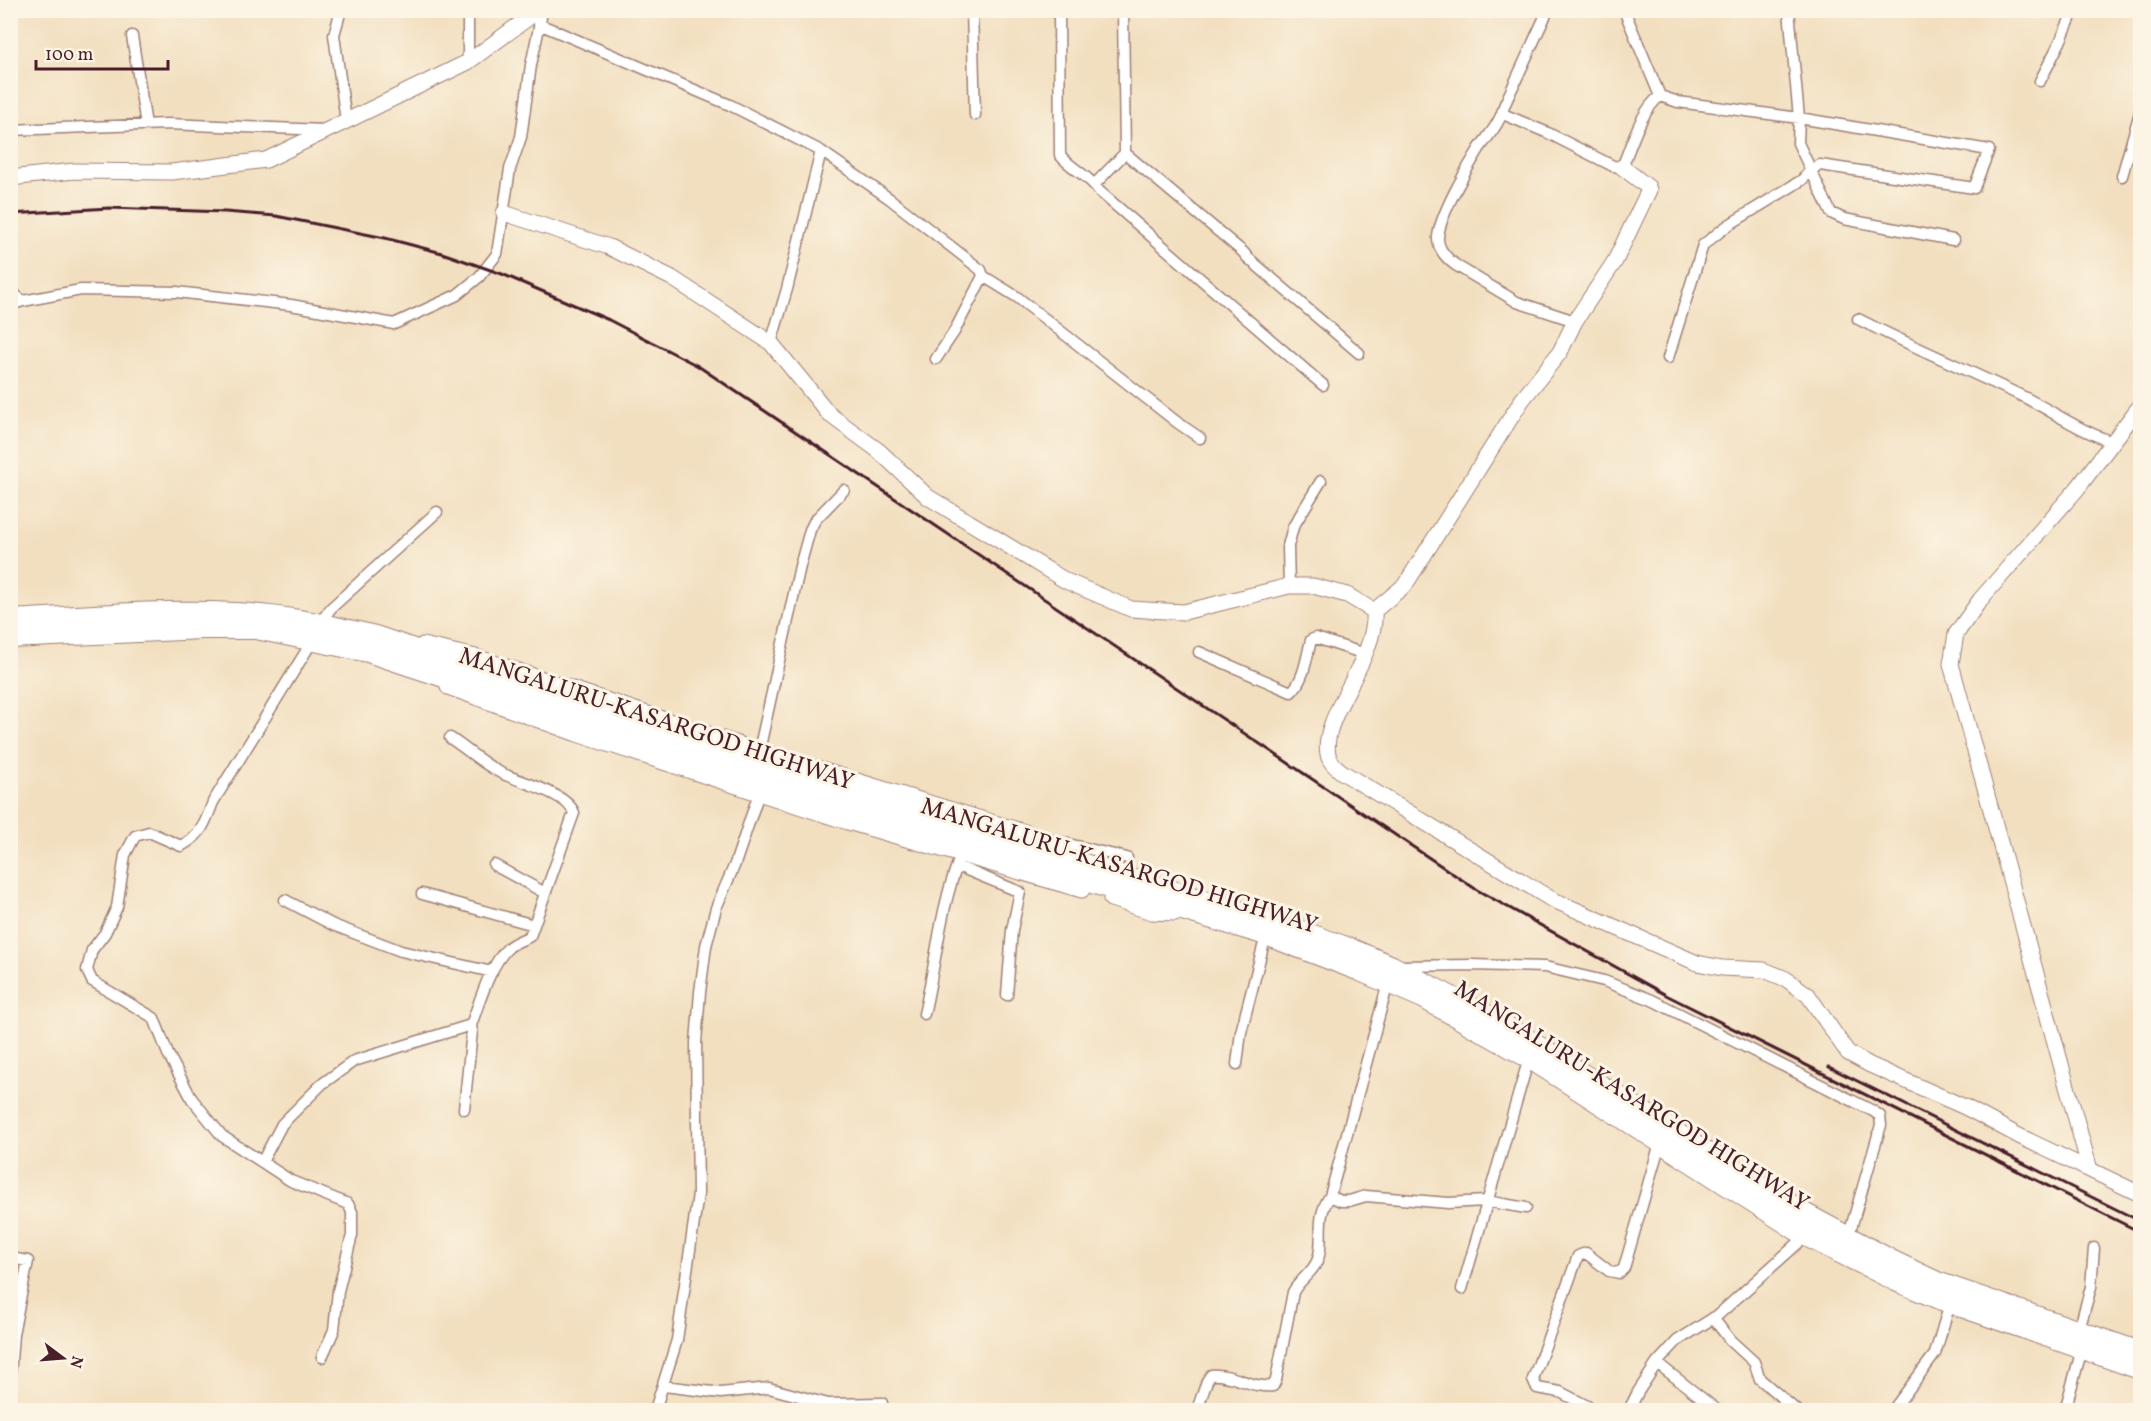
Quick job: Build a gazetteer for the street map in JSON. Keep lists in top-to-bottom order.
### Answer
{
  "streets": {
    "highway": ["MANGALURU-KASARGOD HIGHWAY"]
  },
  "scale_bar": "100 m",
  "north": "right"
}
